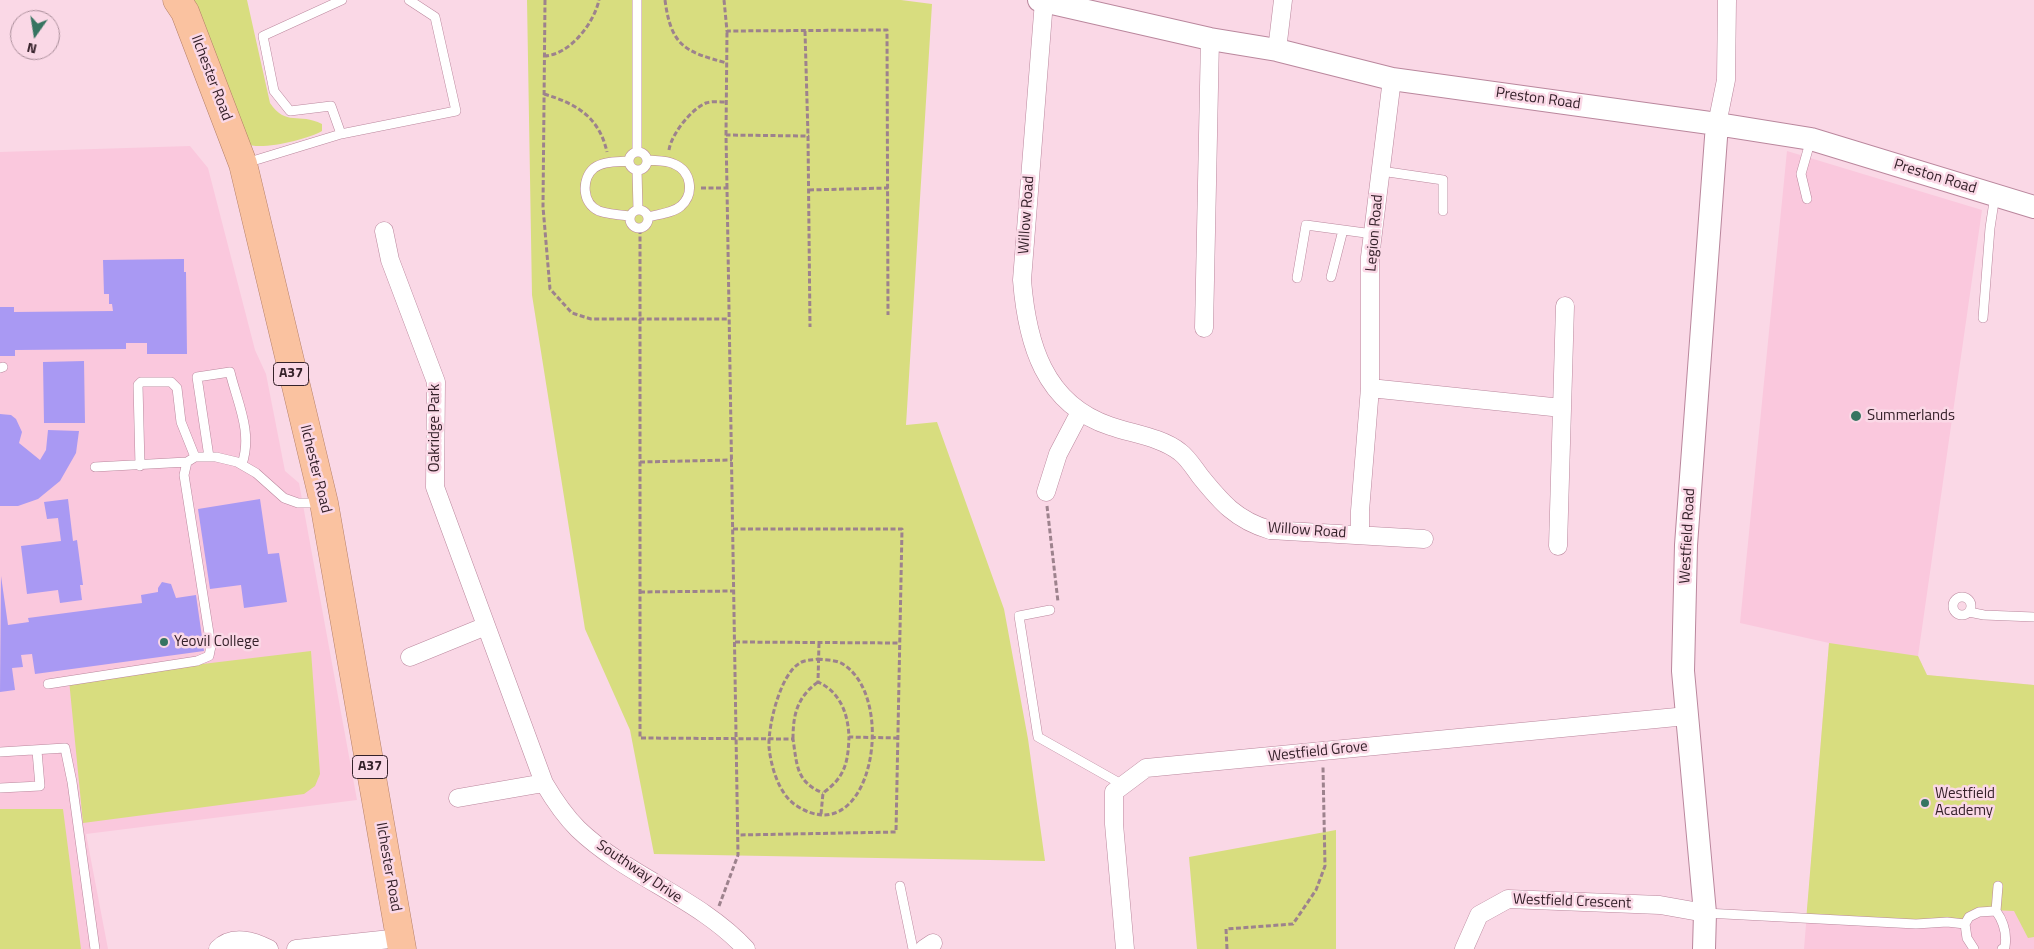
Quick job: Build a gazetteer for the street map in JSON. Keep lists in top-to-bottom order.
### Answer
{
  "streets": {
    "highway": ["Ilchester Road", "A37"],
    "street": [
      "Preston Road",
      "Willow Road",
      "Legion Road",
      "Oakridge Park",
      "Westfield Road",
      "Westfield Grove",
      "Southway Drive",
      "Westfield Crescent"
    ]
  },
  "crossings": [
    ["Preston Road", "Willow Road"],
    ["Preston Road", "Legion Road"],
    ["Preston Road", "Westfield Road"],
    ["Willow Road", "Legion Road"],
    ["Oakridge Park", "Southway Drive"],
    ["Westfield Road", "Westfield Grove"],
    ["Westfield Road", "Westfield Crescent"]
  ],
  "places": ["Summerlands", "Yeovil College", "Westfield Academy"],
  "north": "bottom"
}
